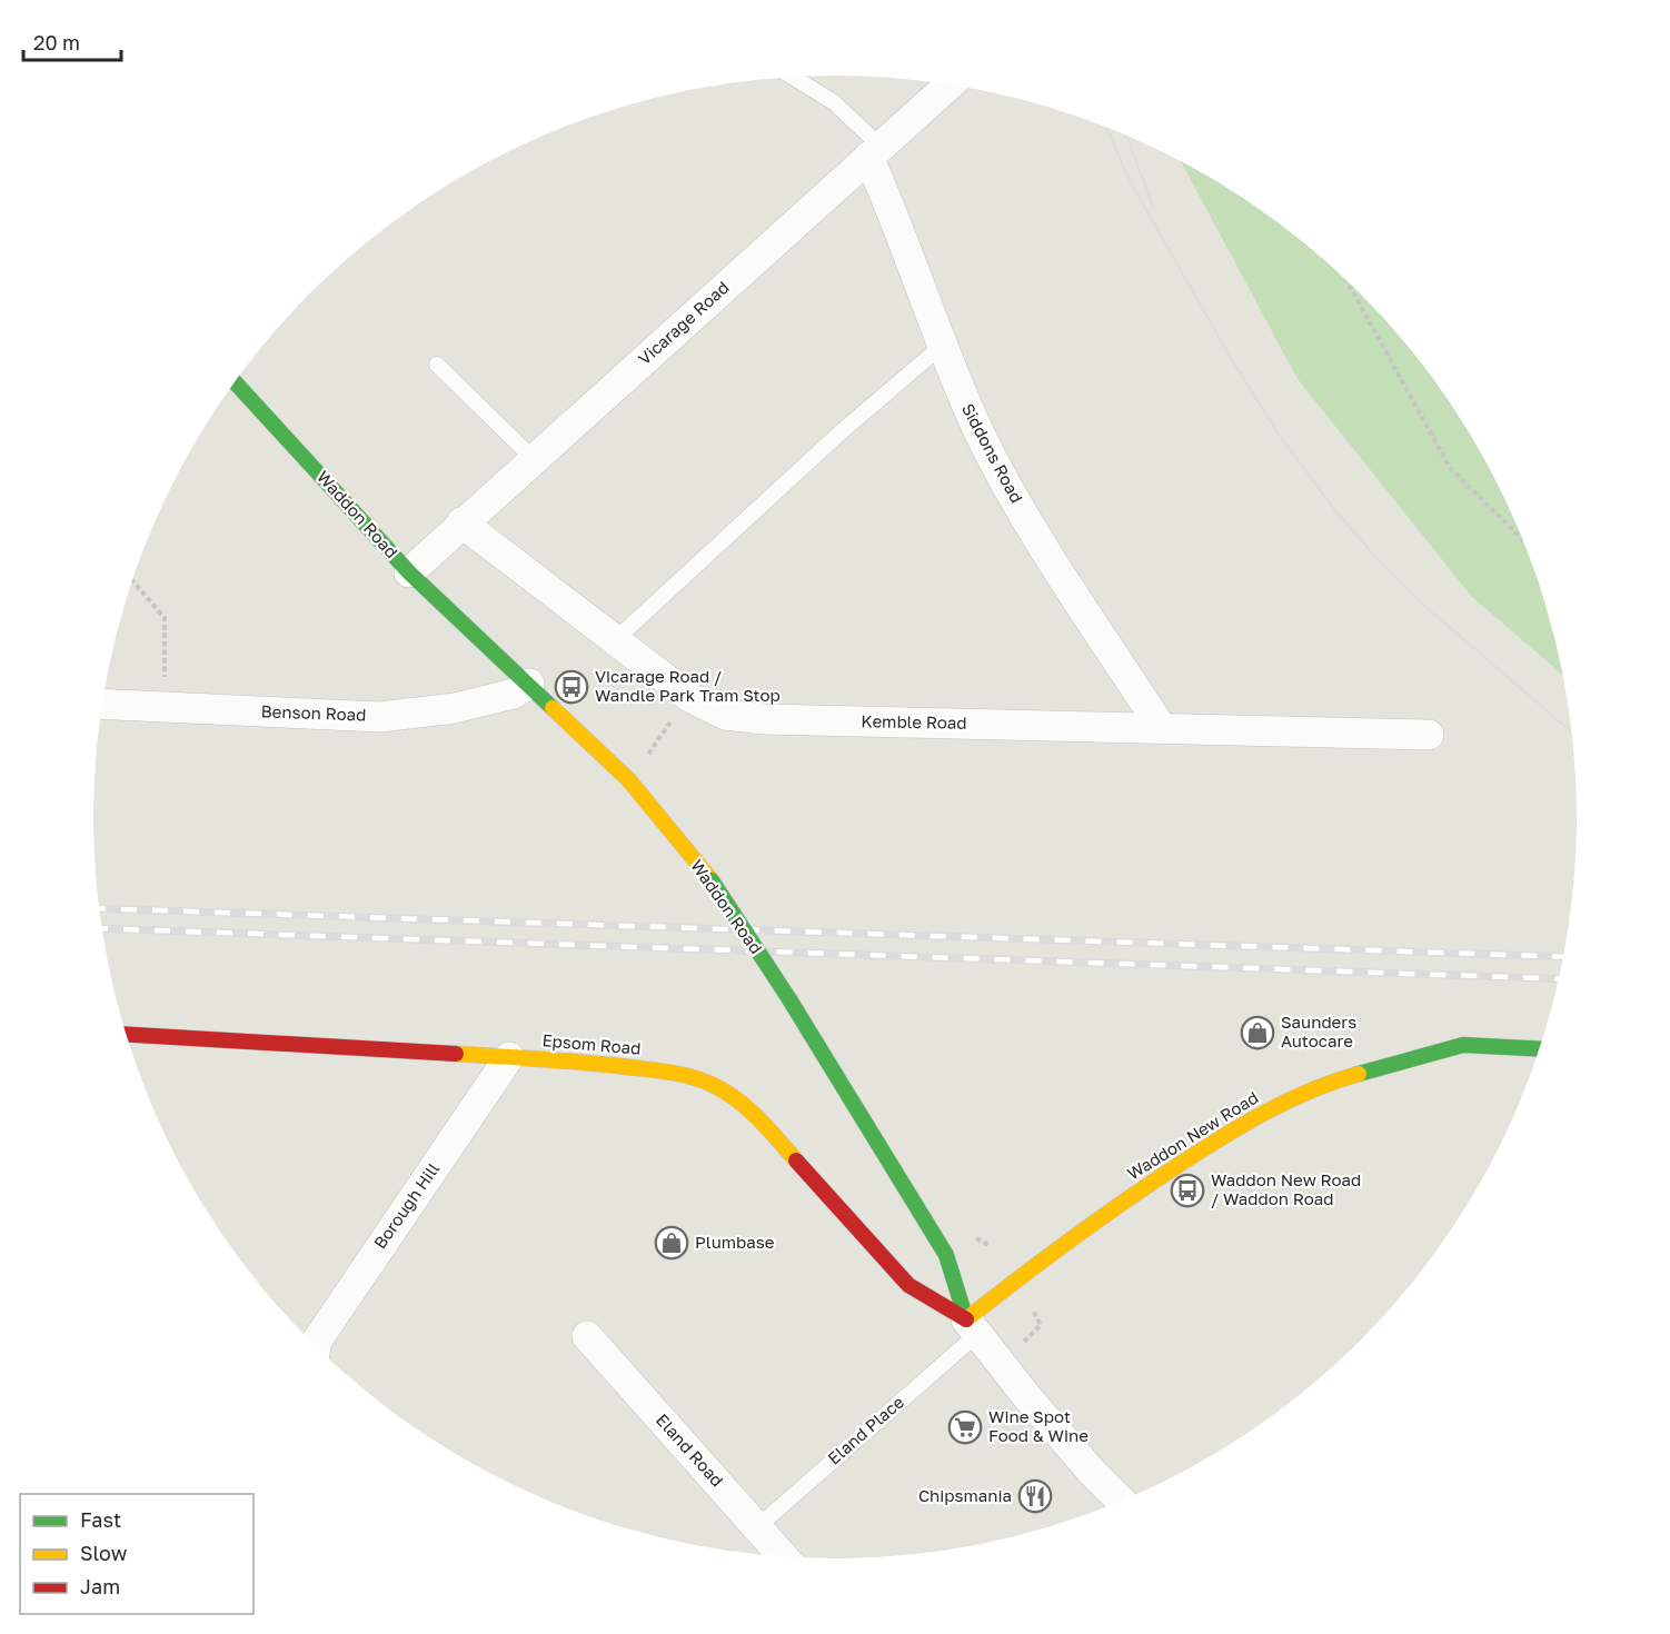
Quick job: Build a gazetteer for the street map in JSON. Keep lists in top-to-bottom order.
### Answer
{
  "streets": {
    "street": [
      "Vicarage Road",
      "Siddons Road",
      "Waddon Road",
      "Benson Road",
      "Kemble Road",
      "Epsom Road",
      "Waddon New Road",
      "Borough Hill",
      "Eland Road"
    ],
    "lane": ["Eland Place"]
  },
  "crossings": [
    ["Vicarage Road", "Siddons Road"],
    ["Vicarage Road", "Waddon Road"],
    ["Vicarage Road", "Kemble Road"],
    ["Siddons Road", "Kemble Road"],
    ["Waddon Road", "Benson Road"],
    ["Waddon Road", "Epsom Road"],
    ["Waddon Road", "Waddon New Road"],
    ["Waddon Road", "Eland Place"],
    ["Epsom Road", "Waddon New Road"],
    ["Epsom Road", "Borough Hill"],
    ["Epsom Road", "Eland Place"],
    ["Waddon New Road", "Eland Place"],
    ["Eland Place", "Eland Road"]
  ],
  "places": {
    "bus stop": ["Vicarage Road / Wandle Park Tram Stop", "Waddon New Road / Waddon Road"],
    "shop": ["Saunders Autocare", "Plumbase"],
    "supermarket": ["Wine Spot Food & Wine"],
    "restaurant": ["Chipsmania"]
  },
  "legend": ["Fast", "Slow", "Jam"],
  "scale_bar": "20 m"
}
